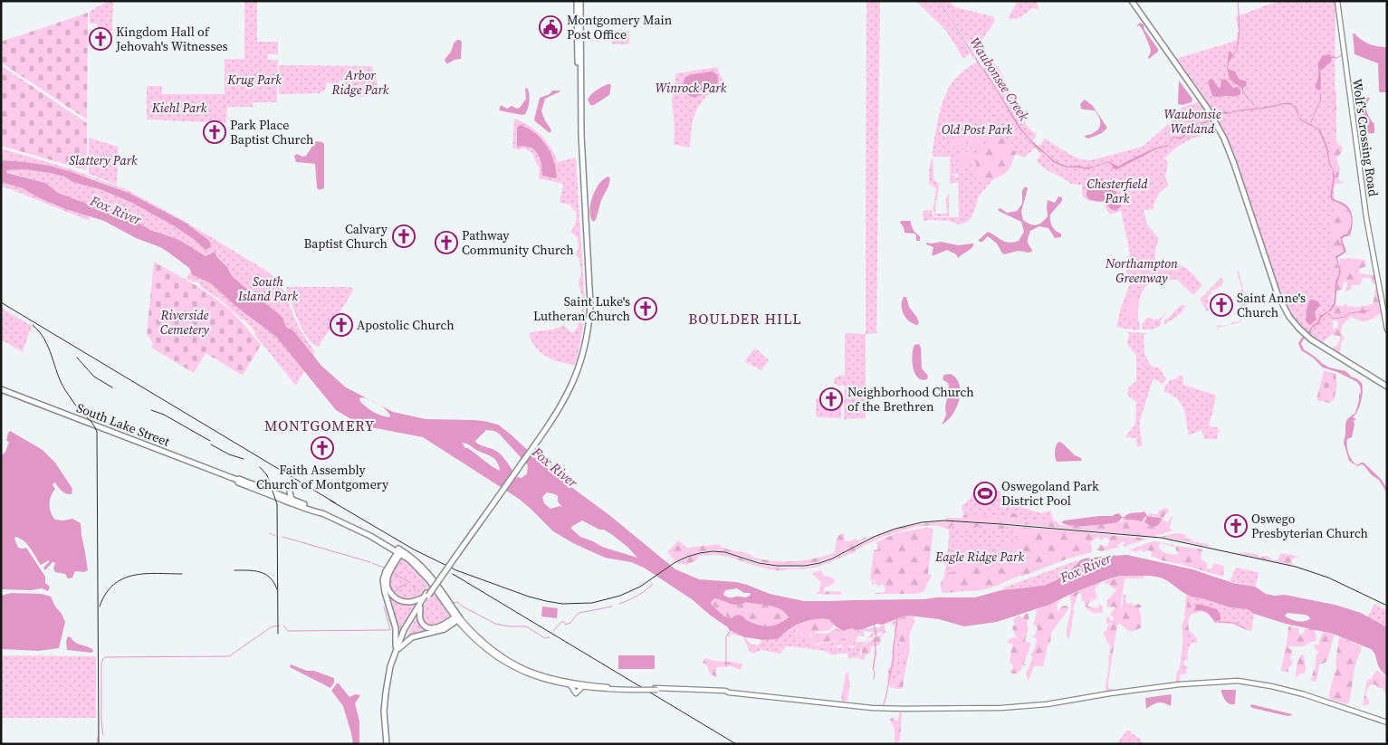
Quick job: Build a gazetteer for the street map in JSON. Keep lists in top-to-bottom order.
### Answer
{
  "streets": {
    "main road": ["Wolf's Crossing Road", "South Lake Street"]
  },
  "districts": ["BOULDER HILL", "MONTGOMERY"],
  "water": ["Waubonsee Creek", "Fox River"],
  "parks": [
    "Arbor Ridge Park",
    "Krug Park",
    "Winrock Park",
    "Kiehl Park",
    "Waubonsie Wetland",
    "Old Post Park",
    "Slattery Park",
    "Chesterfield Park",
    "Northampton Greenway",
    "South Island Park",
    "Riverside Cemetery",
    "Eagle Ridge Park"
  ],
  "places": {
    "public building": ["Montgomery Main Post Office"],
    "church": [
      "Kingdom Hall of Jehovah's Witnesses",
      "Park Place Baptist Church",
      "Calvary Baptist Church",
      "Pathway Community Church",
      "Saint Anne's Church",
      "Saint Luke's Lutheran Church",
      "Apostolic Church",
      "Neighborhood Church of the Brethren",
      "Faith Assembly Church of Montgomery",
      "Oswego Presbyterian Church"
    ],
    "sports": ["Oswegoland Park District Pool"]
  }
}
